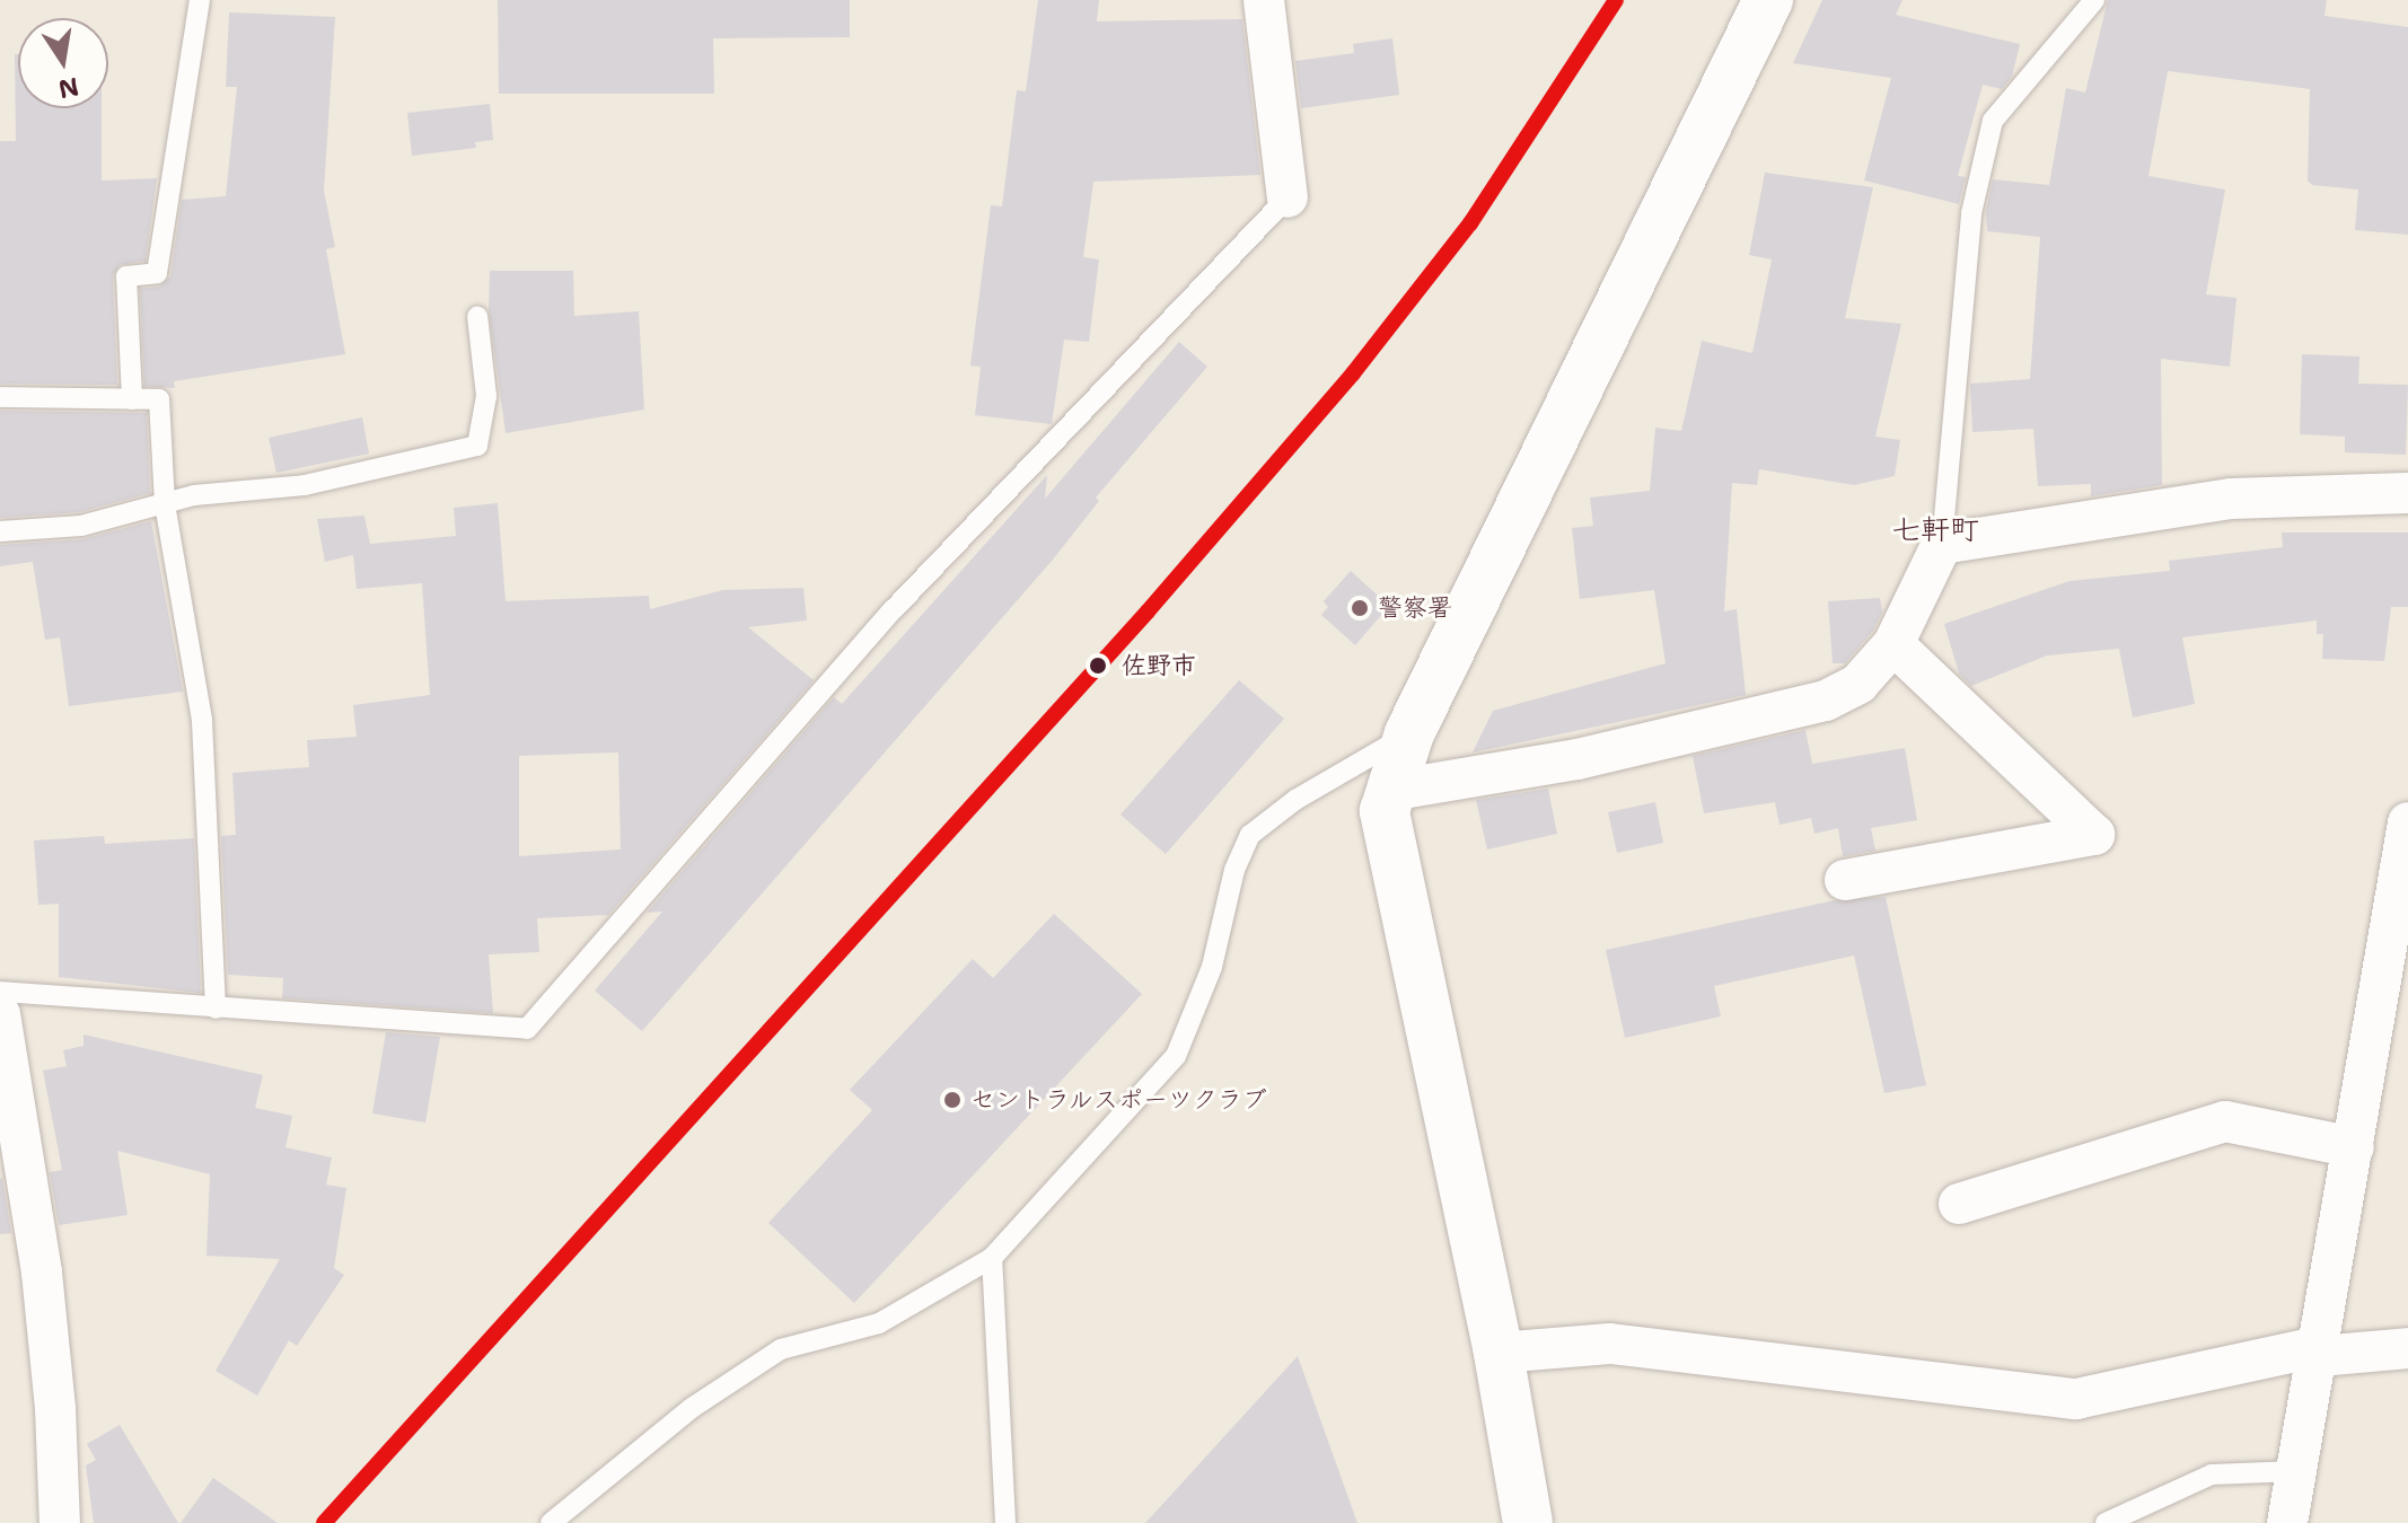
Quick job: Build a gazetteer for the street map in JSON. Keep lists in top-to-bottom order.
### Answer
{
  "districts": ["七軒町"],
  "places": ["警察署", "佐野市", "セントラルスポーツクラブ"],
  "north": "bottom"
}
